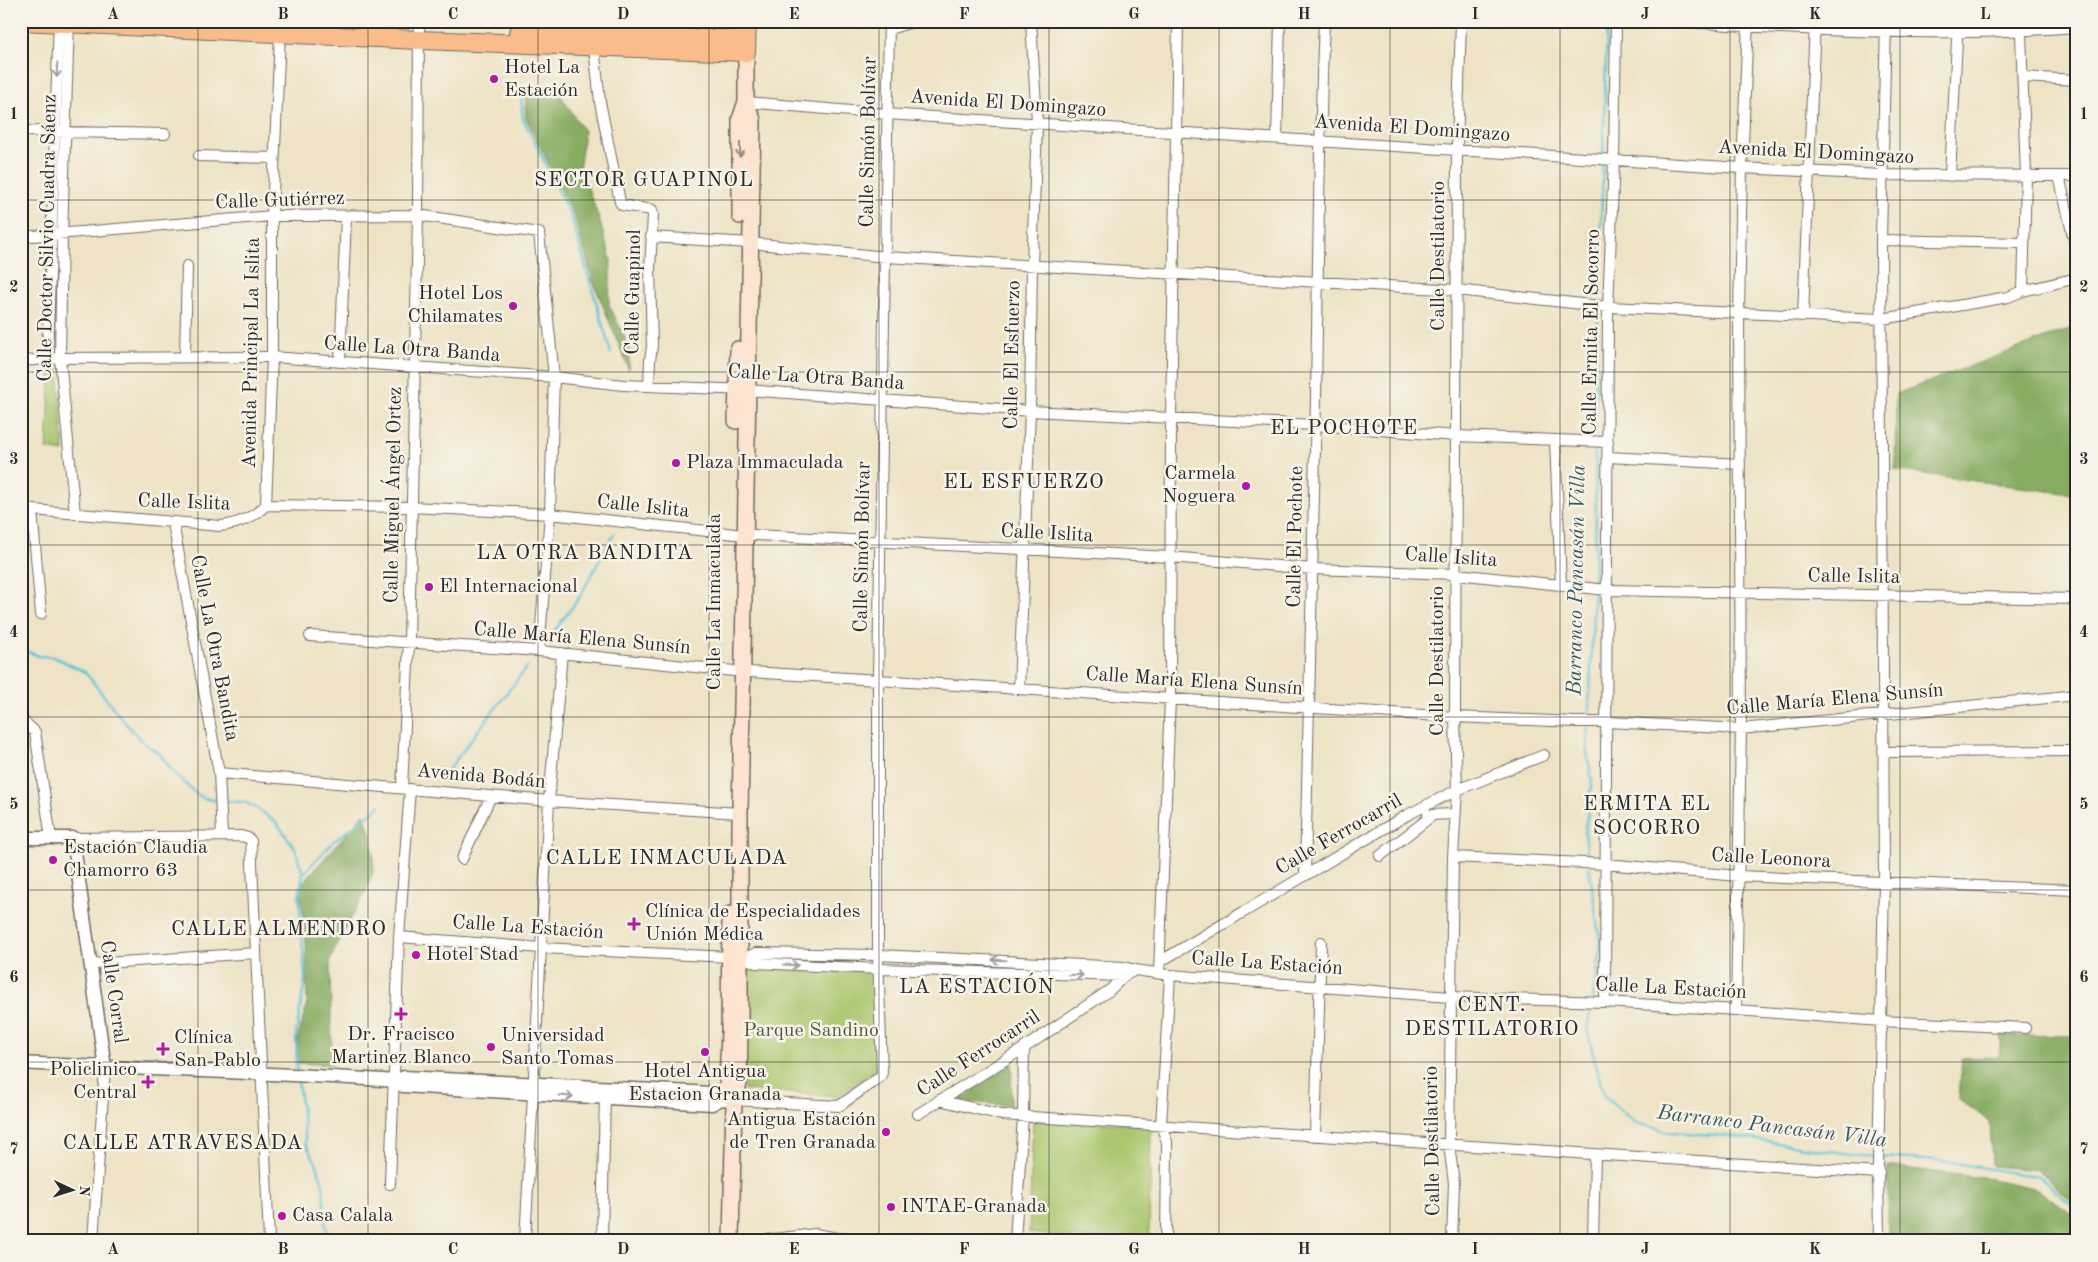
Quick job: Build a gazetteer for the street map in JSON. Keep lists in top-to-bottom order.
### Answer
{
  "streets": {
    "main road": ["Calle La Inmaculada"],
    "street": [
      "Avenida El Domingazo",
      "Calle Simón Bolívar",
      "Calle Gutiérrez",
      "Calle Doctor Silvio Cuadra Sáenz",
      "Calle Destilatorio",
      "Calle Guapinol",
      "Calle Ermita El Socorro",
      "Calle La Otra Banda",
      "Avenida Principal La Islita",
      "Calle El Esfuerzo",
      "Calle Miguel Ángel Ortez",
      "Calle Islita",
      "Calle El Pochote",
      "Calle María Elena Sunsín",
      "Calle La Otra Bandita",
      "Avenida Bodán",
      "Calle Ferrocarril",
      "Calle Leonora",
      "Calle La Estación",
      "Calle Corral"
    ]
  },
  "crossings": [
    ["Avenida El Domingazo", "Calle Simón Bolívar"],
    ["Avenida El Domingazo", "Calle Destilatorio"],
    ["Avenida El Domingazo", "Calle Ermita El Socorro"],
    ["Avenida El Domingazo", "Calle El Esfuerzo"],
    ["Avenida El Domingazo", "Calle El Pochote"],
    ["Avenida El Domingazo", "Calle La Inmaculada"],
    ["Calle Simón Bolívar", "Calle La Otra Banda"],
    ["Calle Simón Bolívar", "Calle Islita"],
    ["Calle Simón Bolívar", "Calle La Inmaculada"],
    ["Calle Simón Bolívar", "Calle María Elena Sunsín"],
    ["Calle Simón Bolívar", "Calle La Estación"],
    ["Calle Gutiérrez", "Calle Doctor Silvio Cuadra Sáenz"],
    ["Calle Gutiérrez", "Calle La Otra Banda"],
    ["Calle Gutiérrez", "Avenida Principal La Islita"],
    ["Calle Gutiérrez", "Calle Miguel Ángel Ortez"],
    ["Calle Doctor Silvio Cuadra Sáenz", "Calle La Otra Banda"],
    ["Calle Doctor Silvio Cuadra Sáenz", "Calle Islita"],
    ["Calle Destilatorio", "Calle La Otra Banda"],
    ["Calle Destilatorio", "Calle Islita"],
    ["Calle Destilatorio", "Calle María Elena Sunsín"],
    ["Calle Destilatorio", "Calle Ferrocarril"],
    ["Calle Destilatorio", "Calle Leonora"],
    ["Calle Destilatorio", "Calle La Estación"],
    ["Calle Guapinol", "Calle La Otra Banda"],
    ["Calle Ermita El Socorro", "Calle La Otra Banda"],
    ["Calle Ermita El Socorro", "Calle Islita"],
    ["Calle Ermita El Socorro", "Calle María Elena Sunsín"],
    ["Calle Ermita El Socorro", "Calle Leonora"],
    ["Calle Ermita El Socorro", "Calle La Estación"],
    ["Calle La Otra Banda", "Avenida Principal La Islita"],
    ["Calle La Otra Banda", "Calle El Esfuerzo"],
    ["Calle La Otra Banda", "Calle Miguel Ángel Ortez"],
    ["Calle La Otra Banda", "Calle El Pochote"],
    ["Calle La Otra Banda", "Calle La Inmaculada"],
    ["Avenida Principal La Islita", "Calle Islita"],
    ["Calle El Esfuerzo", "Calle Islita"],
    ["Calle El Esfuerzo", "Calle María Elena Sunsín"],
    ["Calle Miguel Ángel Ortez", "Calle Islita"],
    ["Calle Miguel Ángel Ortez", "Calle María Elena Sunsín"],
    ["Calle Miguel Ángel Ortez", "Avenida Bodán"],
    ["Calle Miguel Ángel Ortez", "Calle La Estación"],
    ["Calle Islita", "Calle El Pochote"],
    ["Calle Islita", "Calle La Inmaculada"],
    ["Calle Islita", "Calle La Otra Bandita"],
    ["Calle El Pochote", "Calle María Elena Sunsín"],
    ["Calle El Pochote", "Calle Ferrocarril"],
    ["Calle La Inmaculada", "Calle María Elena Sunsín"],
    ["Calle La Inmaculada", "Avenida Bodán"],
    ["Calle La Inmaculada", "Calle La Estación"],
    ["Calle La Otra Bandita", "Avenida Bodán"],
    ["Calle Ferrocarril", "Calle La Estación"]
  ],
  "districts": [
    "SECTOR GUAPINOL",
    "EL POCHOTE",
    "EL ESFUERZO",
    "LA OTRA BANDITA",
    "ERMITA EL SOCORRO",
    "CALLE INMACULADA",
    "CALLE ALMENDRO",
    "LA ESTACIÓN",
    "CENT. DESTILATORIO",
    "CALLE ATRAVESADA"
  ],
  "water": ["Barranco Pancasán Villa"],
  "parks": ["Parque Sandino"],
  "places": {
    "other": [
      "Hotel La Estación",
      "Hotel Los Chilamates",
      "Plaza Immaculada",
      "Carmela Noguera",
      "El Internacional",
      "Estación Claudia Chamorro 63",
      "Hotel Stad",
      "Universidad Santo Tomas",
      "Hotel Antigua Estacion Granada",
      "Antigua Estación de Tren Granada",
      "INTAE-Granada",
      "Casa Calala"
    ],
    "health": [
      "Clínica de Especialidades Unión Médica",
      "Dr. Fracisco Martinez Blanco",
      "Clínica San Pablo",
      "Policlinico Central"
    ]
  },
  "north": "right",
  "grid": {
    "columns": [
      "A",
      "B",
      "C",
      "D",
      "E",
      "F",
      "G",
      "H",
      "I",
      "J",
      "K",
      "L"
    ],
    "rows": [
      "1",
      "2",
      "3",
      "4",
      "5",
      "6",
      "7"
    ]
  }
}
